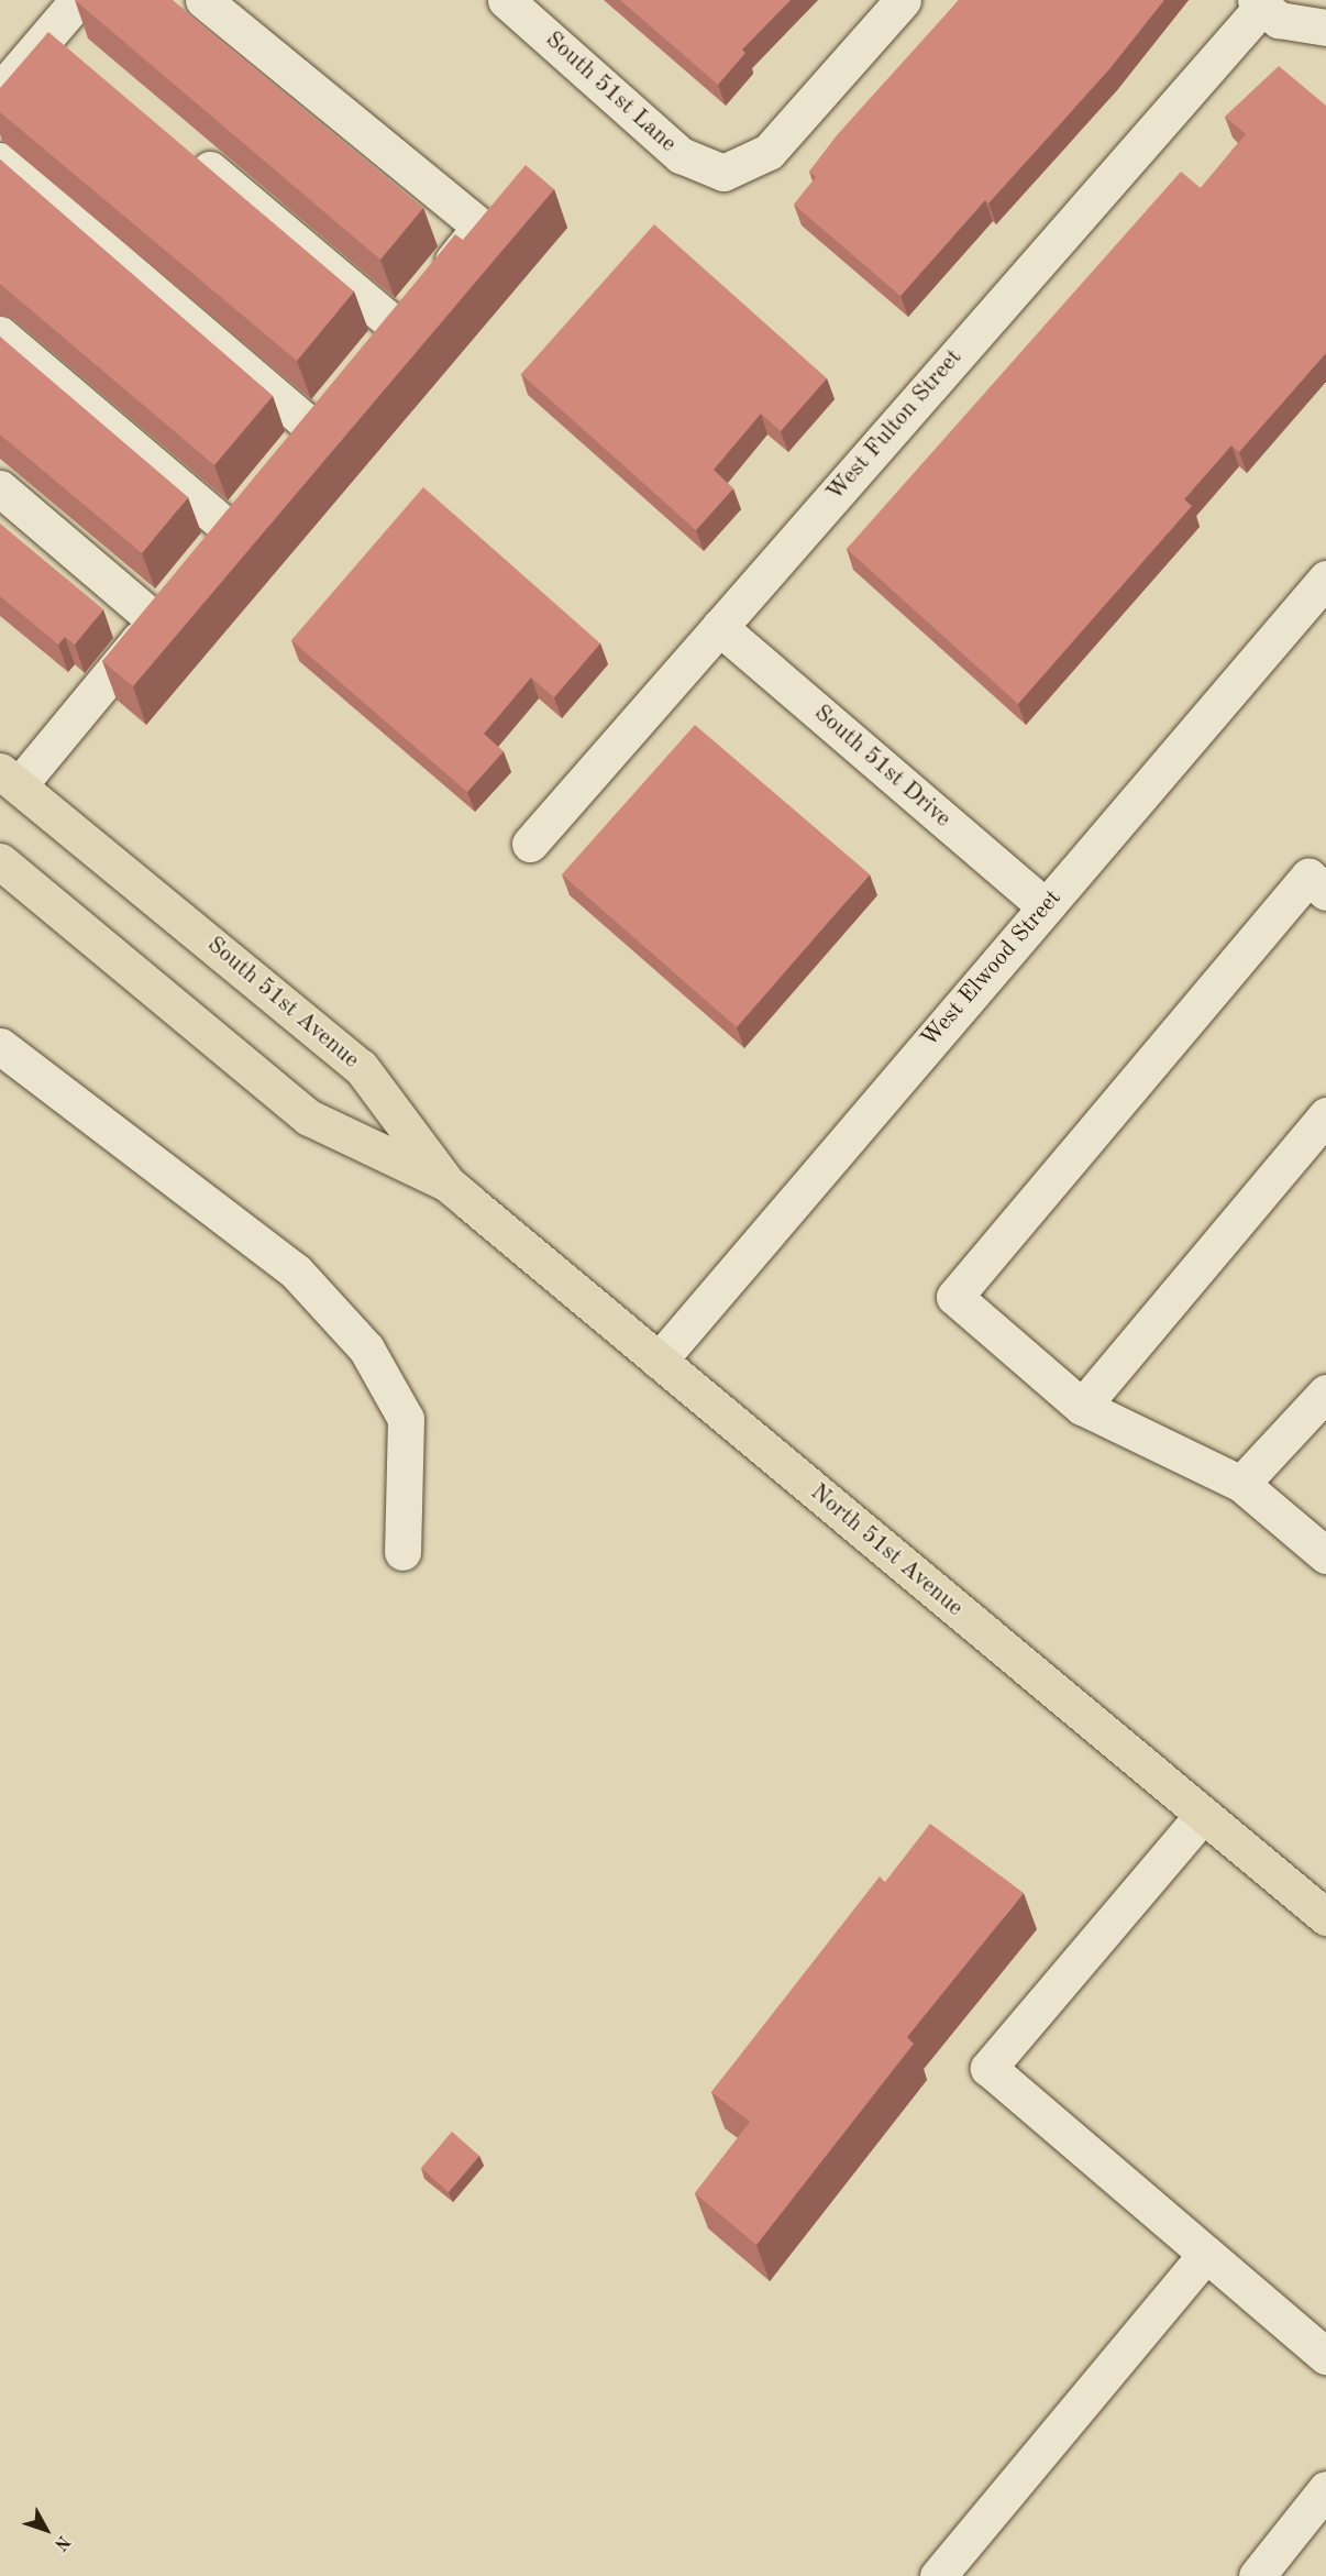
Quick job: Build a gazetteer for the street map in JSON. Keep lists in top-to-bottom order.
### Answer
{
  "streets": {
    "main road": ["South 51st Avenue", "North 51st Avenue"],
    "street": [
      "South 51st Lane",
      "West Fulton Street",
      "South 51st Drive",
      "West Elwood Street"
    ]
  },
  "crossings": [
    ["West Fulton Street", "South 51st Drive"],
    ["South 51st Drive", "West Elwood Street"],
    ["West Elwood Street", "North 51st Avenue"],
    ["South 51st Avenue", "North 51st Avenue"]
  ],
  "north": "bottom right"
}
